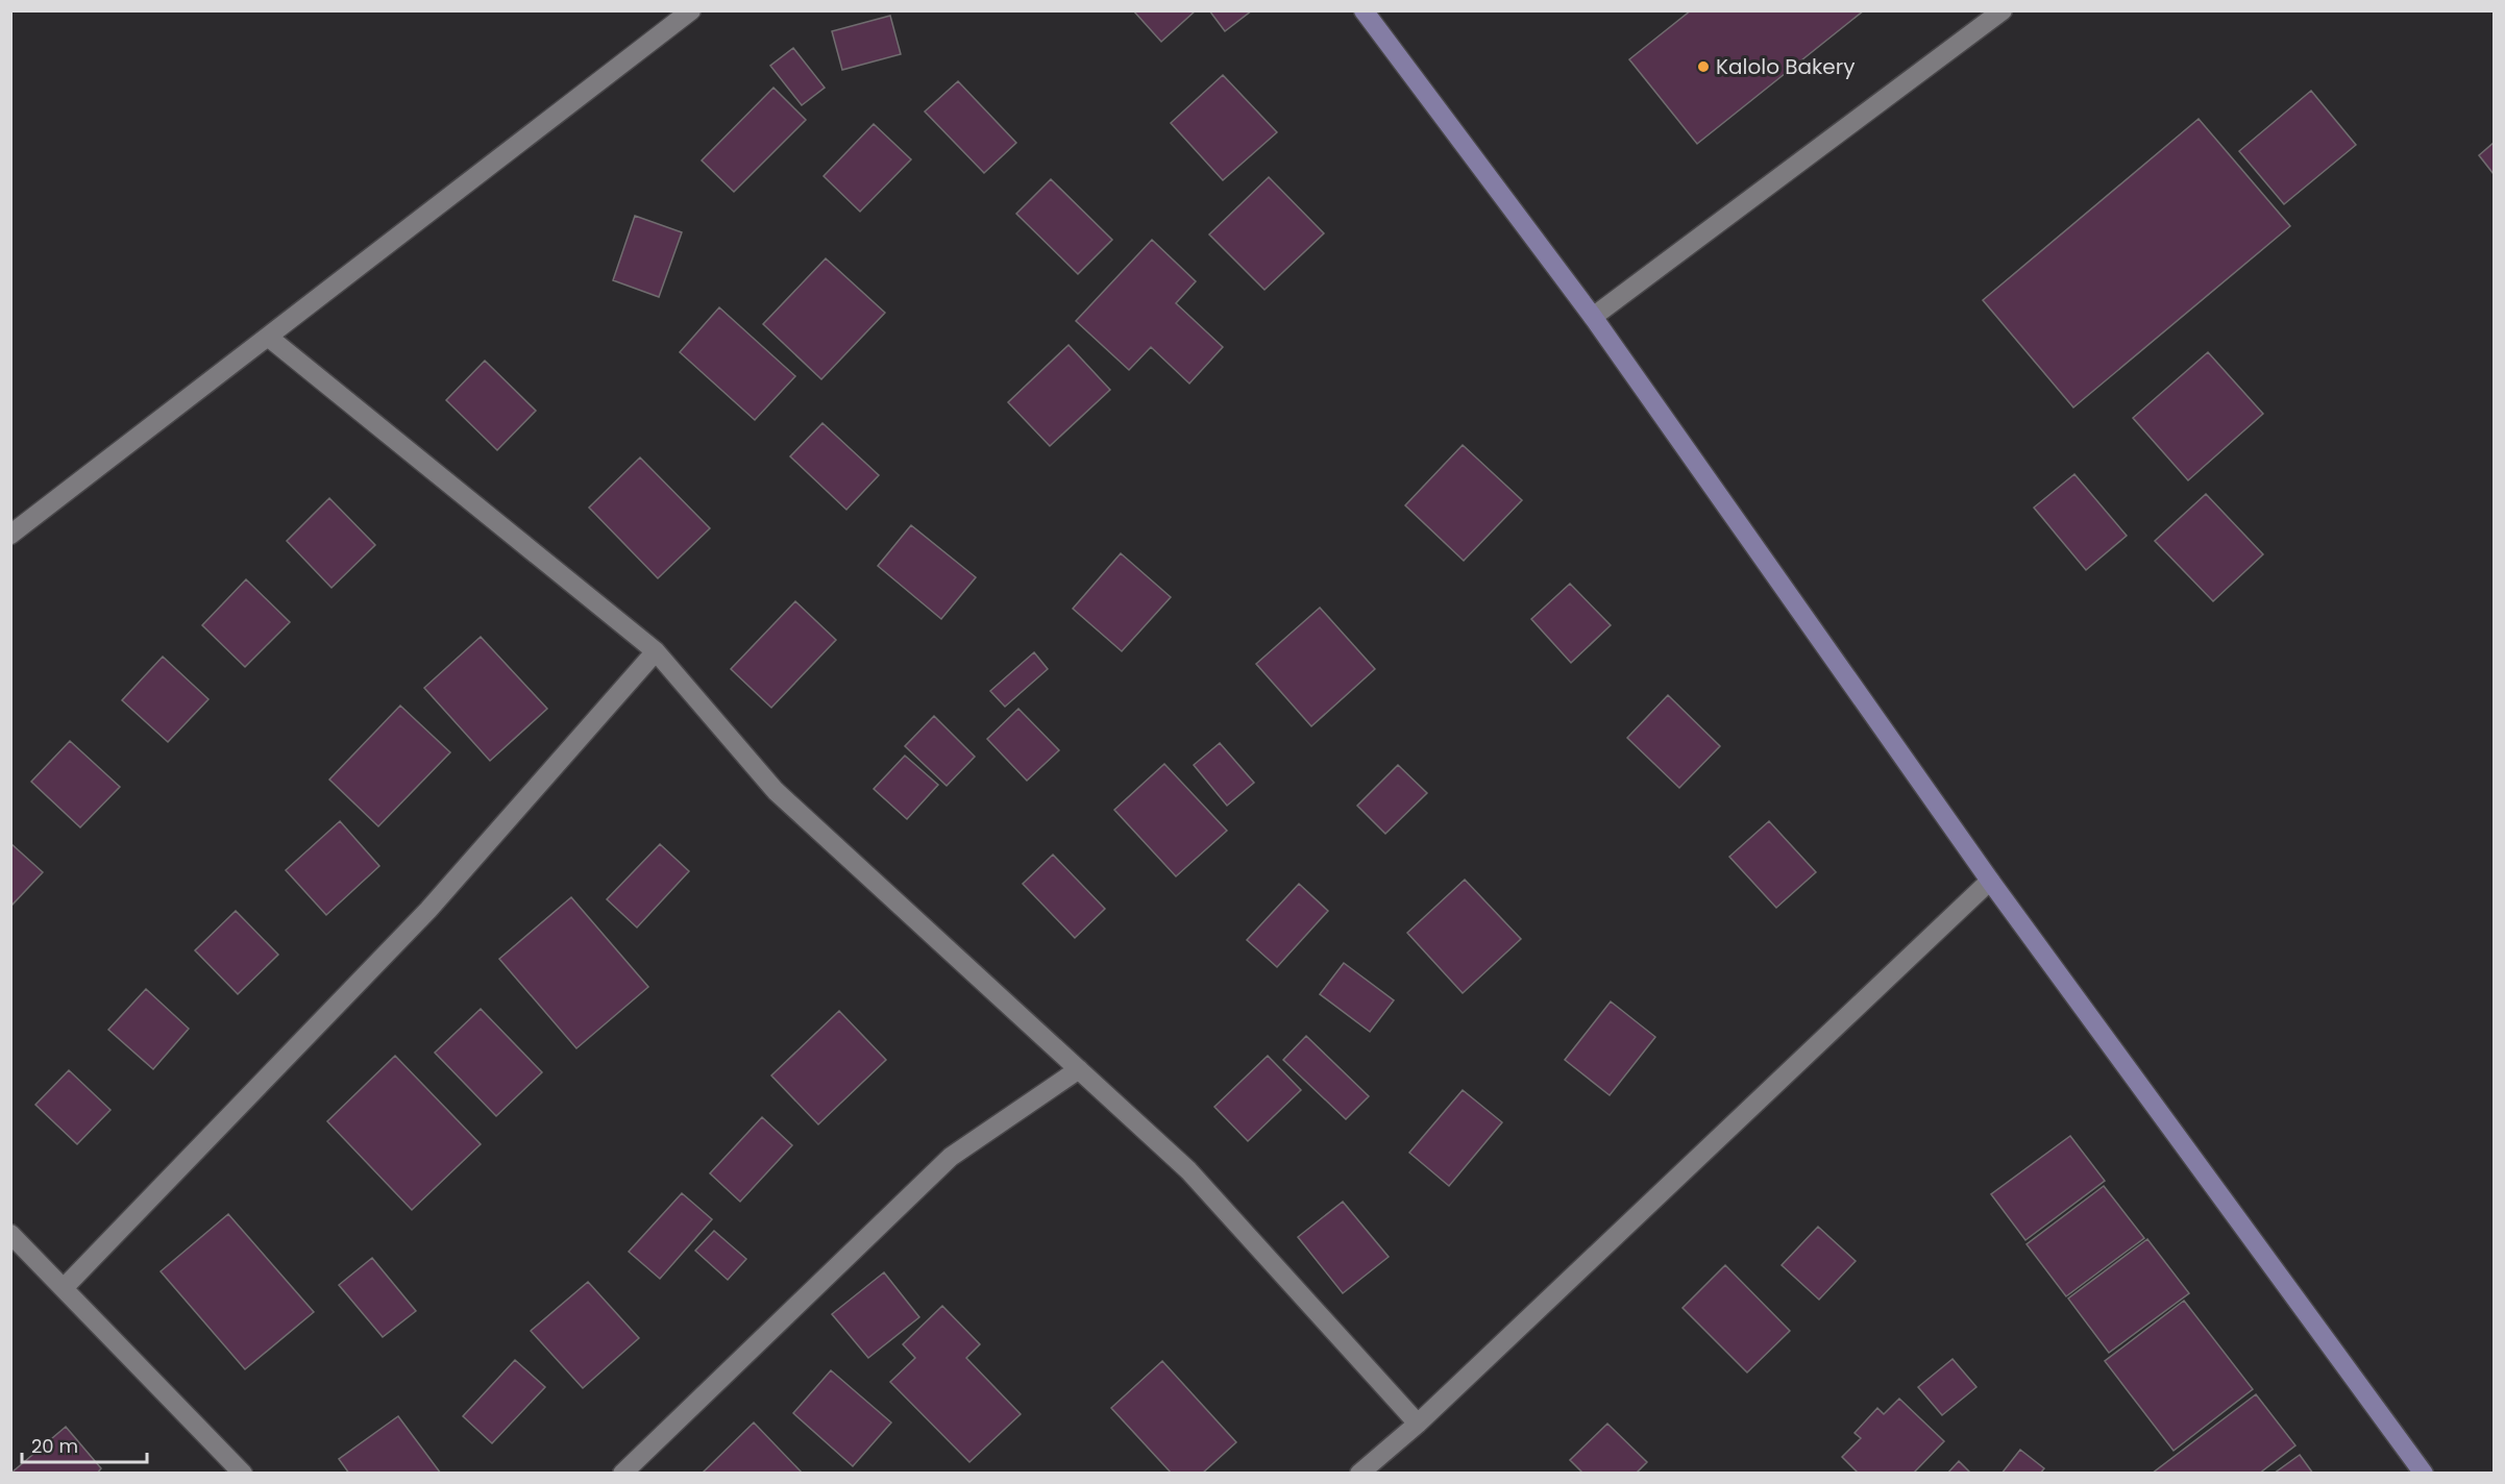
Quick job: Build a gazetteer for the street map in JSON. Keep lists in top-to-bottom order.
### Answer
{
  "places": ["Kalolo Bakery"],
  "scale_bar": "20 m"
}
